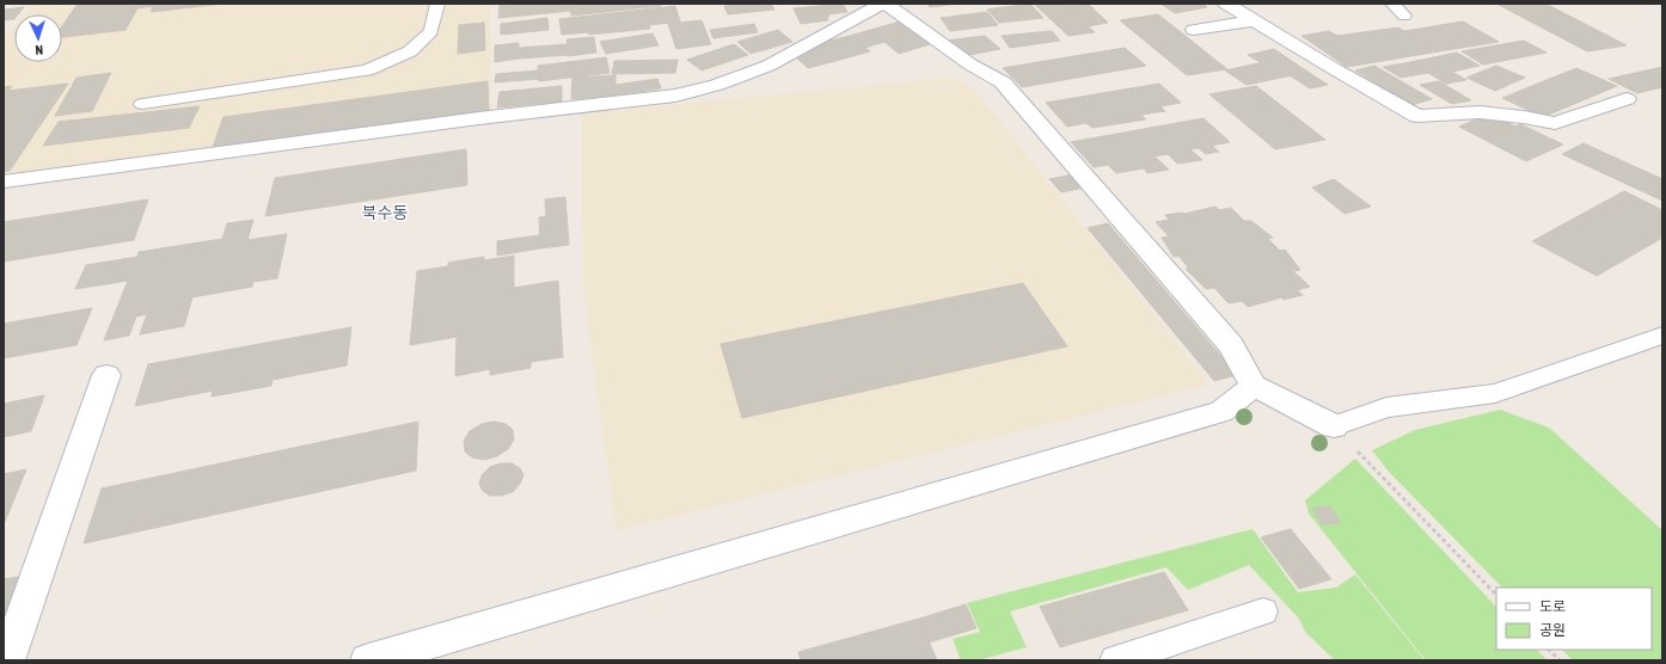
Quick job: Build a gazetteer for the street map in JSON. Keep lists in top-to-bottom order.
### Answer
{
  "districts": ["북수동"],
  "legend": ["도로", "공원"],
  "north": "bottom"
}
